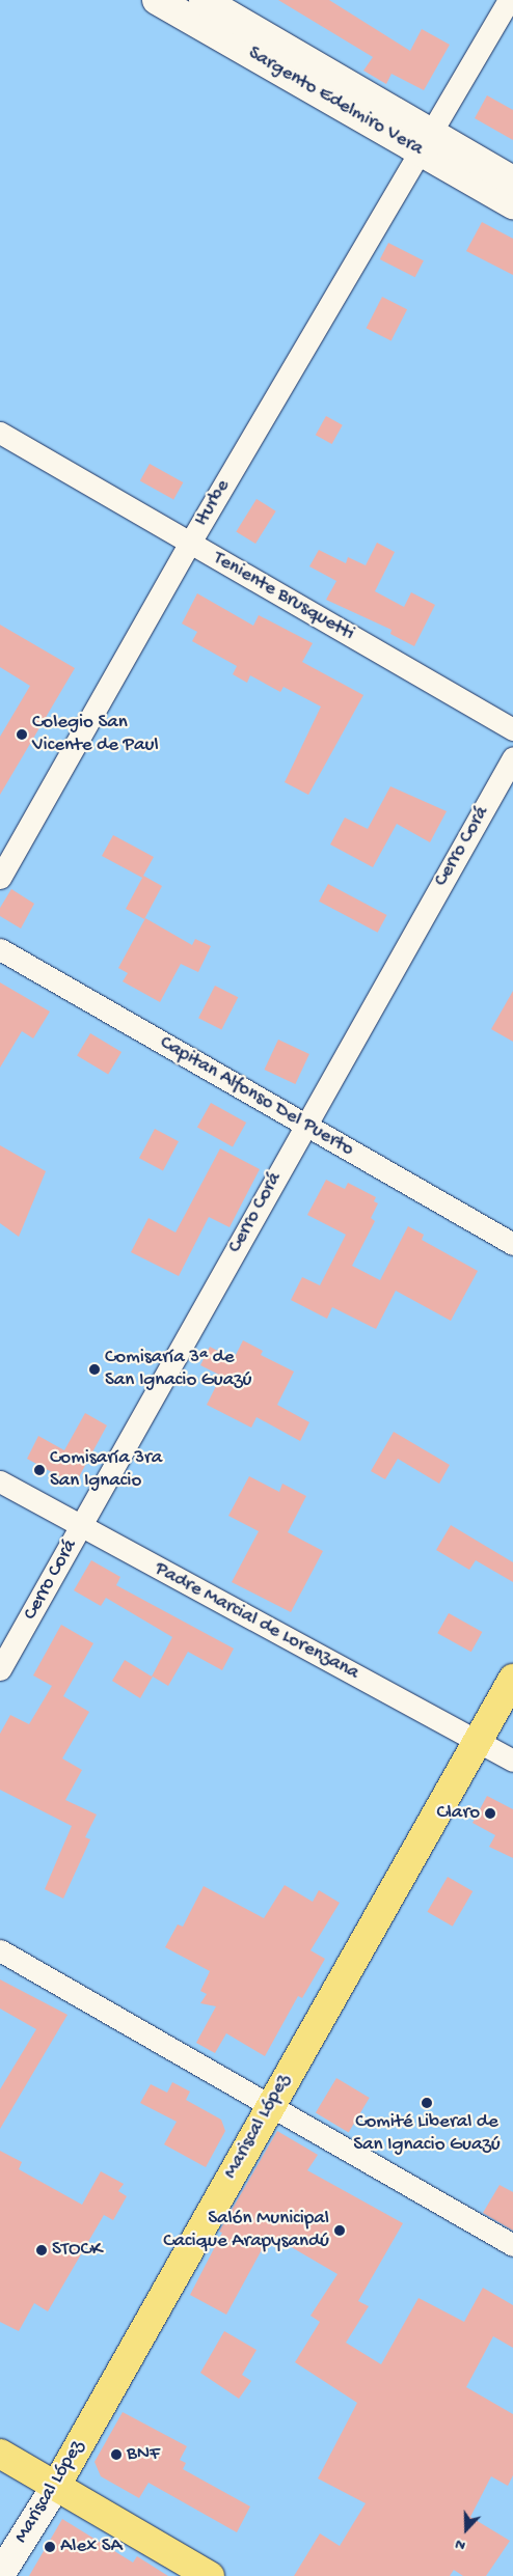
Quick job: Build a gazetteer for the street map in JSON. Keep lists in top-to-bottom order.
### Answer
{
  "streets": {
    "main road": ["Mariscal López"],
    "street": [
      "Sargento Edelmiro Vera",
      "Iturbe",
      "Teniente Brusquetti",
      "Cerro Corá",
      "Capitan Alfonso Del Puerto",
      "Padre Marcial de Lorenzana"
    ]
  },
  "crossings": [
    ["Sargento Edelmiro Vera", "Iturbe"],
    ["Iturbe", "Teniente Brusquetti"],
    ["Cerro Corá", "Capitan Alfonso Del Puerto"],
    ["Cerro Corá", "Padre Marcial de Lorenzana"],
    ["Padre Marcial de Lorenzana", "Mariscal López"]
  ],
  "places": [
    "Colegio San Vicente de Paul",
    "Comisaría 3ª de San Ignacio Guazú",
    "Comisaría 3ra San Ignacio",
    "Claro",
    "Comité Liberal de San Ignacio Guazú",
    "Salón Municipal Cacique Arapysandú",
    "STOCK",
    "BNF",
    "Alex SA"
  ],
  "north": "bottom"
}
